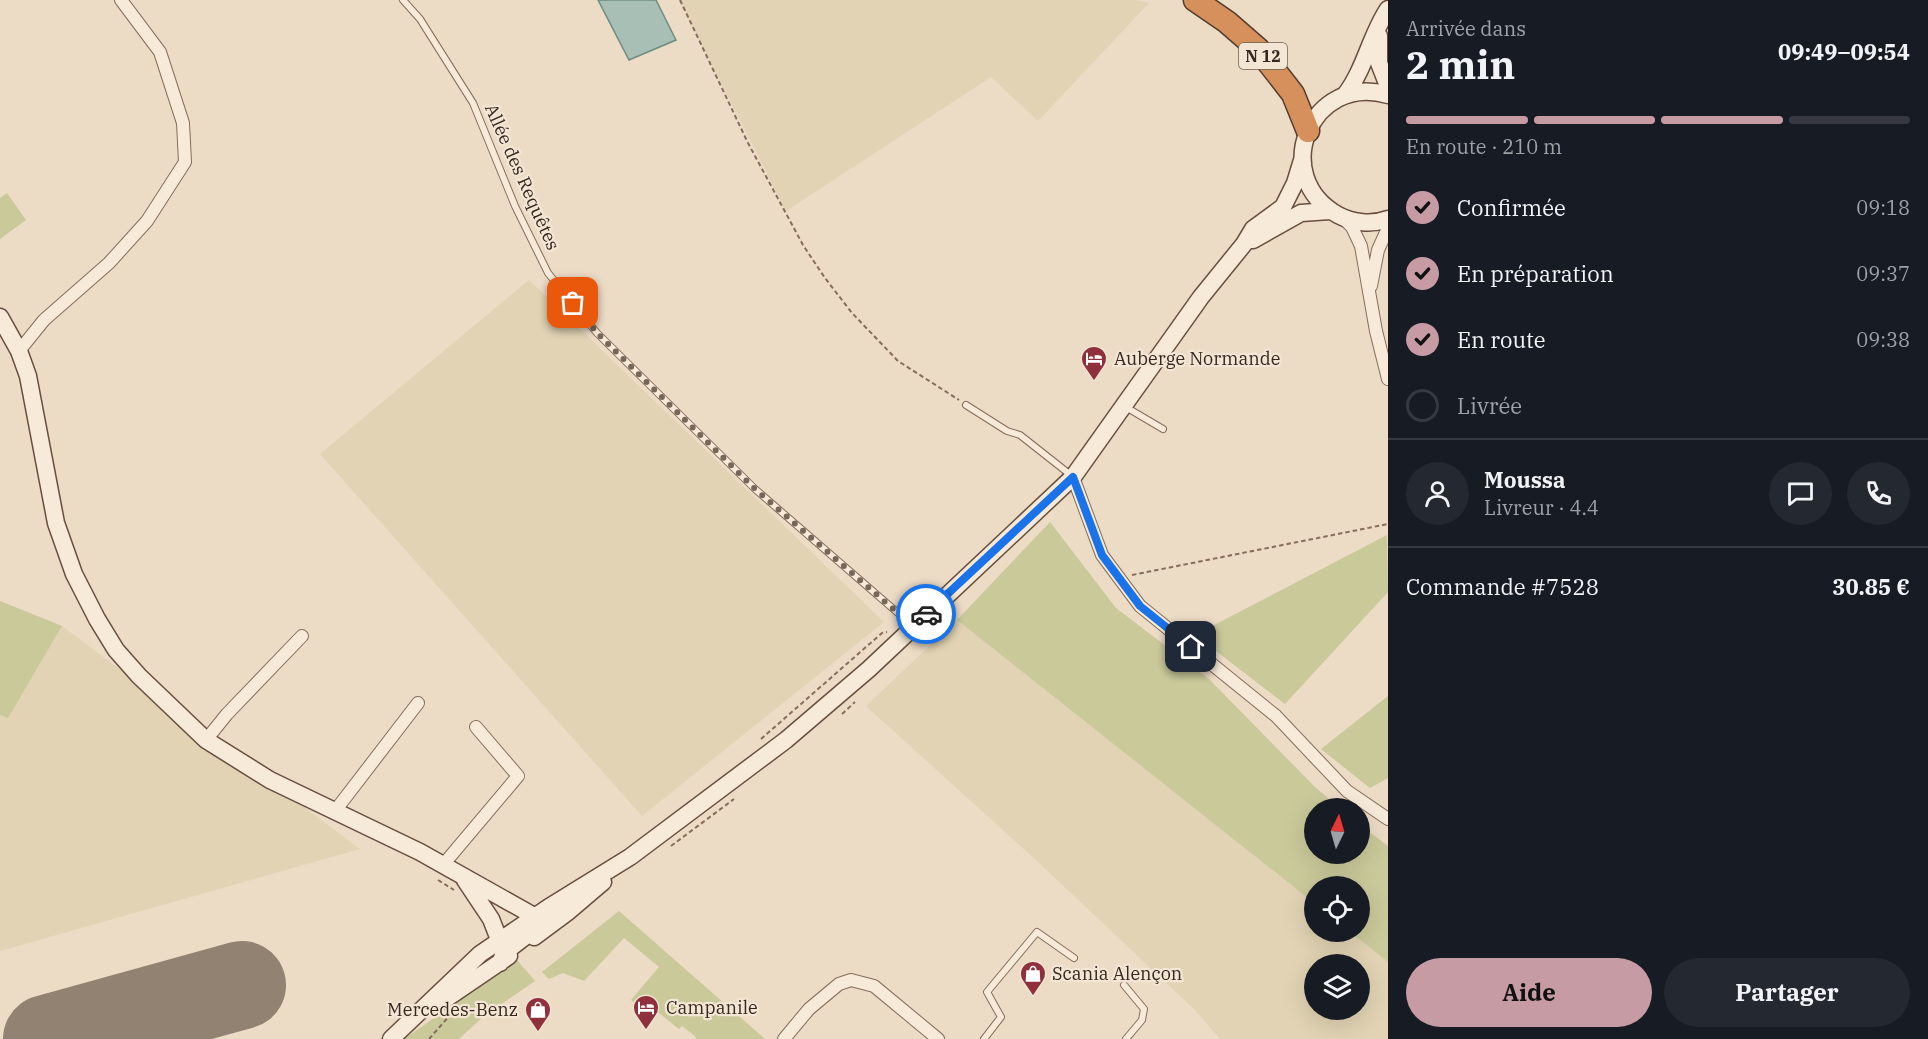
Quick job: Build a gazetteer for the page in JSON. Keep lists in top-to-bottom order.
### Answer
{
  "streets": {
    "highway": ["N 12"],
    "lane": ["Allée des Requêtes"]
  },
  "places": {
    "hotel": ["Auberge Normande", "Campanile"],
    "shop": ["Scania Alençon", "Mercedes-Benz"]
  },
  "north": "top",
  "page": {
    "heading": ["2 min", "Arrivée dans", "09:49–09:54"],
    "panel": [
      "Moussa",
      "Livreur · 4.4",
      "Commande #7528",
      "30.85 €"
    ],
    "bar": "En route · 210 m",
    "list": [
      ["Confirmée", "09:18"],
      ["En préparation", "09:37"],
      ["En route", "09:38"],
      "Livrée"
    ],
    "buttons": ["Aide", "Partager"]
  }
}
